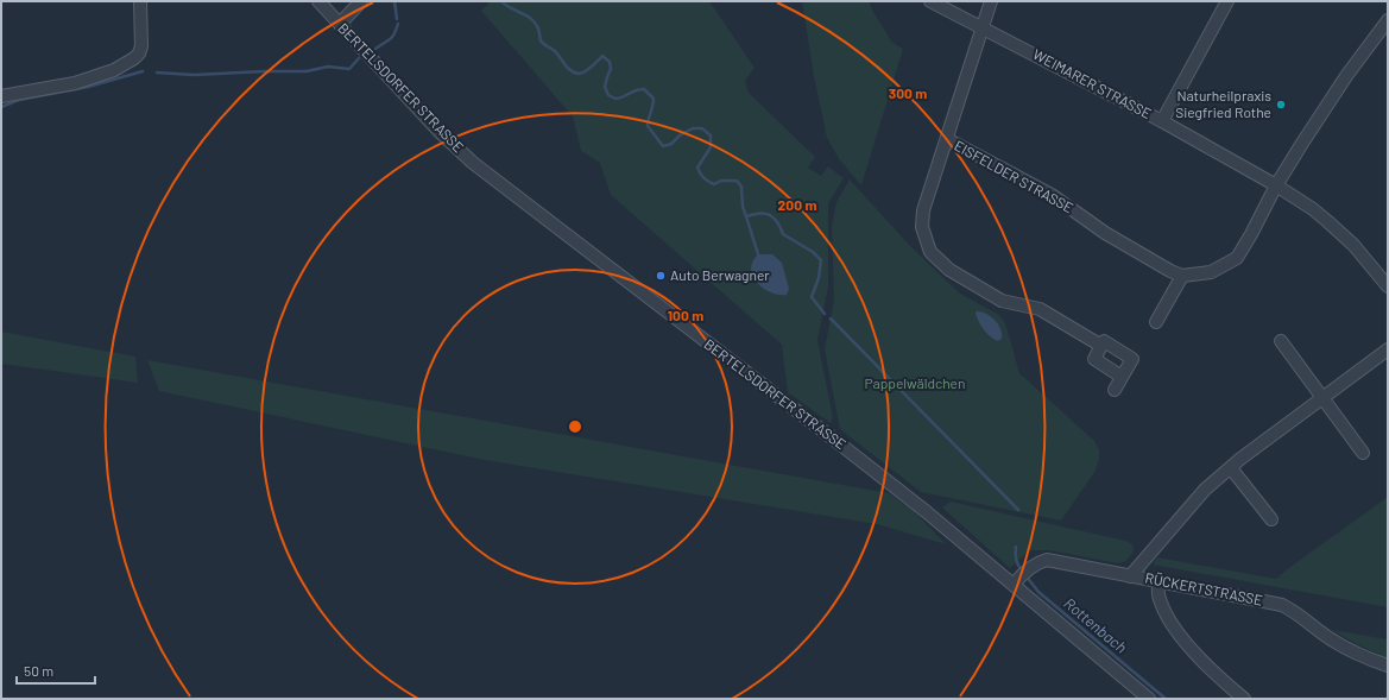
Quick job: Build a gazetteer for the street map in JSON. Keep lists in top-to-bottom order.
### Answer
{
  "streets": {
    "street": [
      "WEIMARER STRASSE",
      "BERTELSDORFER STRASSE",
      "EISFELDER STRASSE",
      "RÜCKERTSTRASSE"
    ]
  },
  "crossings": [
    ["WEIMARER STRASSE", "EISFELDER STRASSE"],
    ["BERTELSDORFER STRASSE", "RÜCKERTSTRASSE"]
  ],
  "water": ["Rottenbach"],
  "parks": ["Pappelwäldchen"],
  "places": ["Naturheilpraxis Siegfried Rothe", "Auto Berwagner"],
  "scale_bar": "50 m",
  "rings": ["300 m", "200 m", "100 m"]
}
